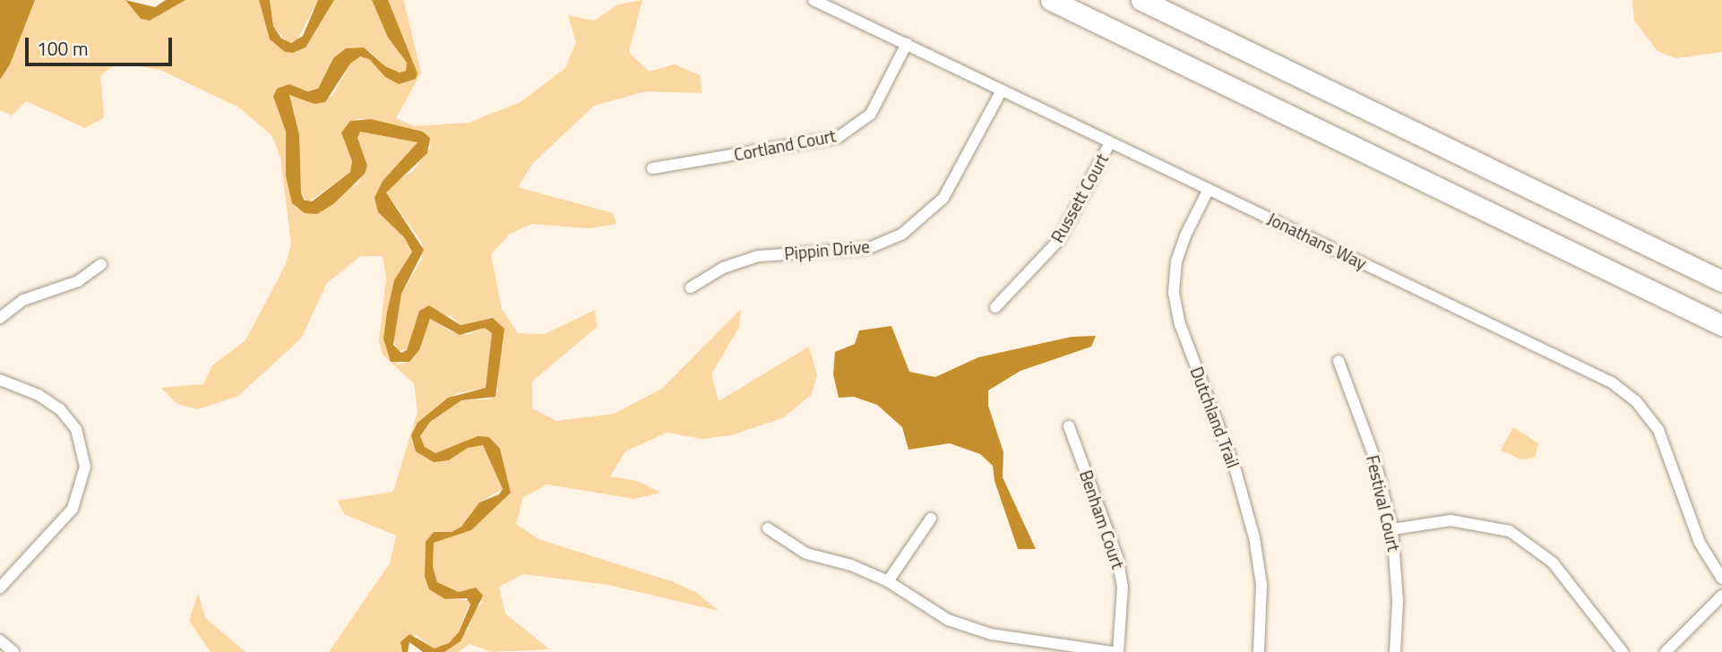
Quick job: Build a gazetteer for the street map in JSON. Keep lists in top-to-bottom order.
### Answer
{
  "streets": {
    "street": [
      "Cortland Court",
      "Russett Court",
      "Jonathans Way",
      "Pippin Drive",
      "Dutchland Trail",
      "Festival Court",
      "Benham Court"
    ]
  },
  "crossings": [
    ["Cortland Court", "Jonathans Way"],
    ["Russett Court", "Jonathans Way"],
    ["Jonathans Way", "Pippin Drive"],
    ["Jonathans Way", "Dutchland Trail"]
  ],
  "scale_bar": "100 m"
}
